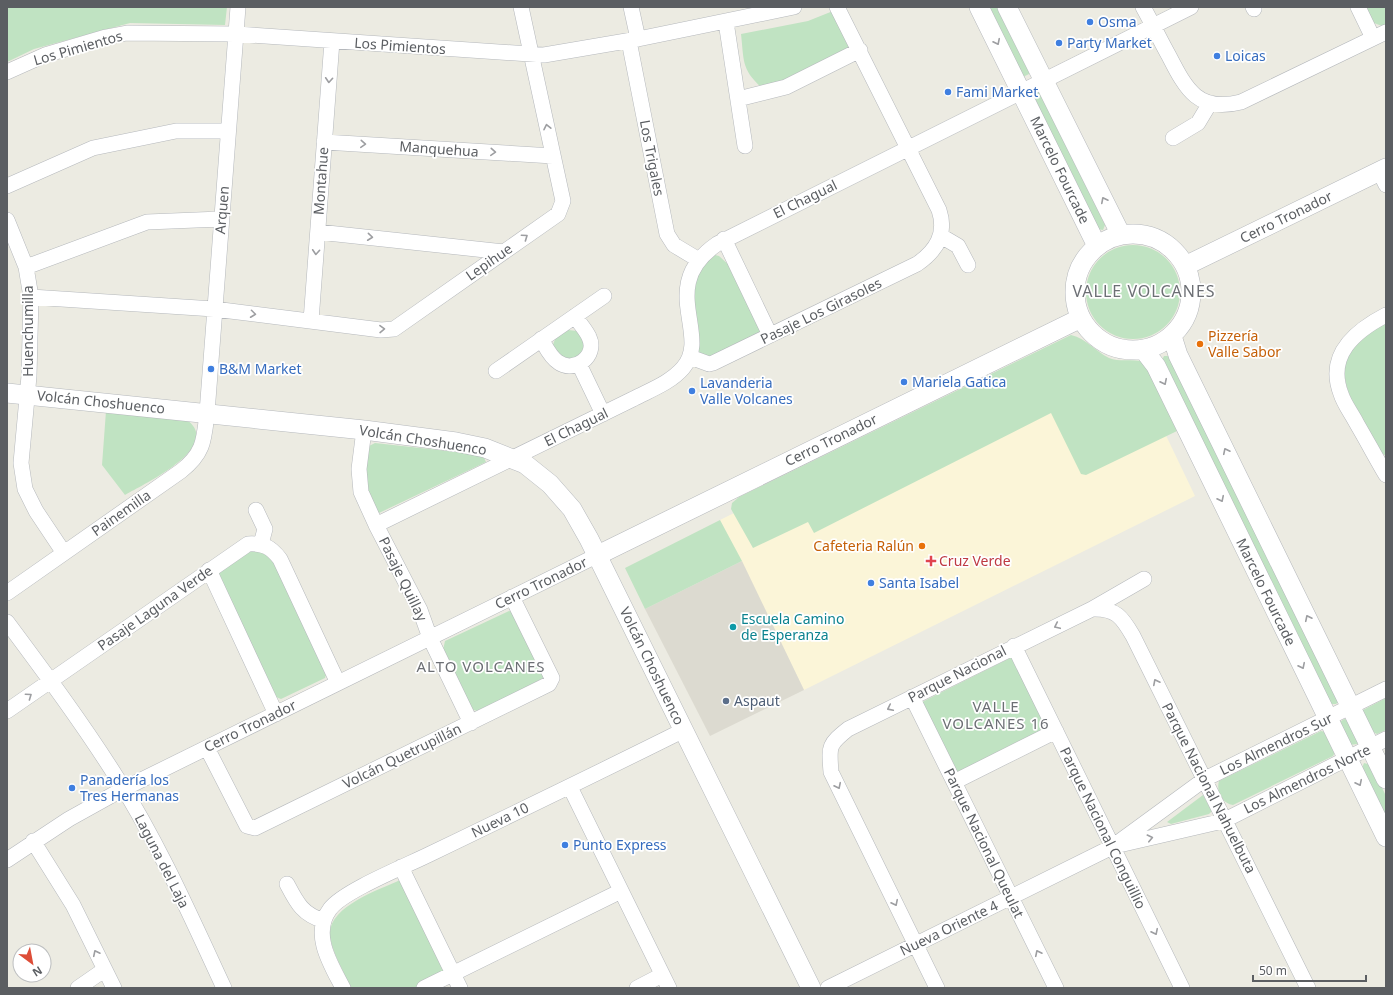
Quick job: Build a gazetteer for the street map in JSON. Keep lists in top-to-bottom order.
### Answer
{
  "streets": {
    "street": [
      "Los Pimientos",
      "Manquehua",
      "Los Trigales",
      "Marcelo Fourcade",
      "Montahue",
      "El Chagual",
      "Arquen",
      "Cerro Tronador",
      "Lepihue",
      "Pasaje Los Girasoles",
      "Huenchumilla",
      "Volcán Choshuenco",
      "Painemilla",
      "Pasaje Quillay",
      "Pasaje Laguna Verde",
      "Parque Nacional",
      "Los Almendros Sur",
      "Volcán Quetrupillán",
      "Los Almendros Norte",
      "Parque Nacional Nahuelbuta",
      "Nueva 10",
      "Parque Nacional Conguillio",
      "Parque Nacional Queulat",
      "Laguna del Laja",
      "Nueva Oriente 4"
    ]
  },
  "crossings": [
    ["Los Pimientos", "Los Trigales"],
    ["Los Pimientos", "Montahue"],
    ["Los Pimientos", "Arquen"],
    ["Los Pimientos", "Lepihue"],
    ["Manquehua", "Montahue"],
    ["Manquehua", "Lepihue"],
    ["Los Trigales", "El Chagual"],
    ["Marcelo Fourcade", "El Chagual"],
    ["Marcelo Fourcade", "Cerro Tronador"],
    ["Marcelo Fourcade", "Los Almendros Sur"],
    ["Marcelo Fourcade", "Los Almendros Norte"],
    ["Montahue", "Lepihue"],
    ["El Chagual", "Pasaje Los Girasoles"],
    ["El Chagual", "Volcán Choshuenco"],
    ["El Chagual", "Pasaje Quillay"],
    ["Arquen", "Lepihue"],
    ["Arquen", "Volcán Choshuenco"],
    ["Arquen", "Painemilla"],
    ["Cerro Tronador", "Volcán Choshuenco"],
    ["Cerro Tronador", "Pasaje Quillay"],
    ["Cerro Tronador", "Volcán Quetrupillán"],
    ["Cerro Tronador", "Laguna del Laja"],
    ["Lepihue", "Huenchumilla"],
    ["Huenchumilla", "Volcán Choshuenco"],
    ["Huenchumilla", "Painemilla"],
    ["Volcán Choshuenco", "Painemilla"],
    ["Volcán Choshuenco", "Pasaje Quillay"],
    ["Volcán Choshuenco", "Nueva 10"],
    ["Pasaje Quillay", "Volcán Quetrupillán"],
    ["Pasaje Laguna Verde", "Laguna del Laja"],
    ["Parque Nacional", "Parque Nacional Nahuelbuta"],
    ["Parque Nacional", "Parque Nacional Conguillio"],
    ["Parque Nacional", "Parque Nacional Queulat"],
    ["Parque Nacional", "Nueva Oriente 4"],
    ["Los Almendros Sur", "Los Almendros Norte"],
    ["Los Almendros Sur", "Parque Nacional Nahuelbuta"],
    ["Los Almendros Sur", "Parque Nacional Conguillio"],
    ["Los Almendros Sur", "Nueva Oriente 4"],
    ["Los Almendros Norte", "Parque Nacional Nahuelbuta"],
    ["Los Almendros Norte", "Parque Nacional Conguillio"],
    ["Los Almendros Norte", "Nueva Oriente 4"],
    ["Parque Nacional Conguillio", "Nueva Oriente 4"],
    ["Parque Nacional Queulat", "Nueva Oriente 4"]
  ],
  "one_way": [
    "Montahue",
    "Los Almendros Norte",
    "Parque Nacional Nahuelbuta",
    "Parque Nacional Conguillio"
  ],
  "districts": ["VALLE VOLCANES", "ALTO VOLCANES", "VALLE VOLCANES 16"],
  "places": {
    "other": [
      "Osma",
      "Party Market",
      "Loicas",
      "Fami Market",
      "Pizzería Valle Sabor",
      "B&M Market",
      "Mariela Gatica",
      "Lavanderia Valle Volcanes",
      "Cafeteria Ralún",
      "Santa Isabel",
      "Escuela Camino de Esperanza",
      "Aspaut",
      "Panadería los Tres Hermanas",
      "Punto Express"
    ],
    "health": ["Cruz Verde"]
  },
  "scale_bar": "50 m",
  "north": "bottom right"
}
